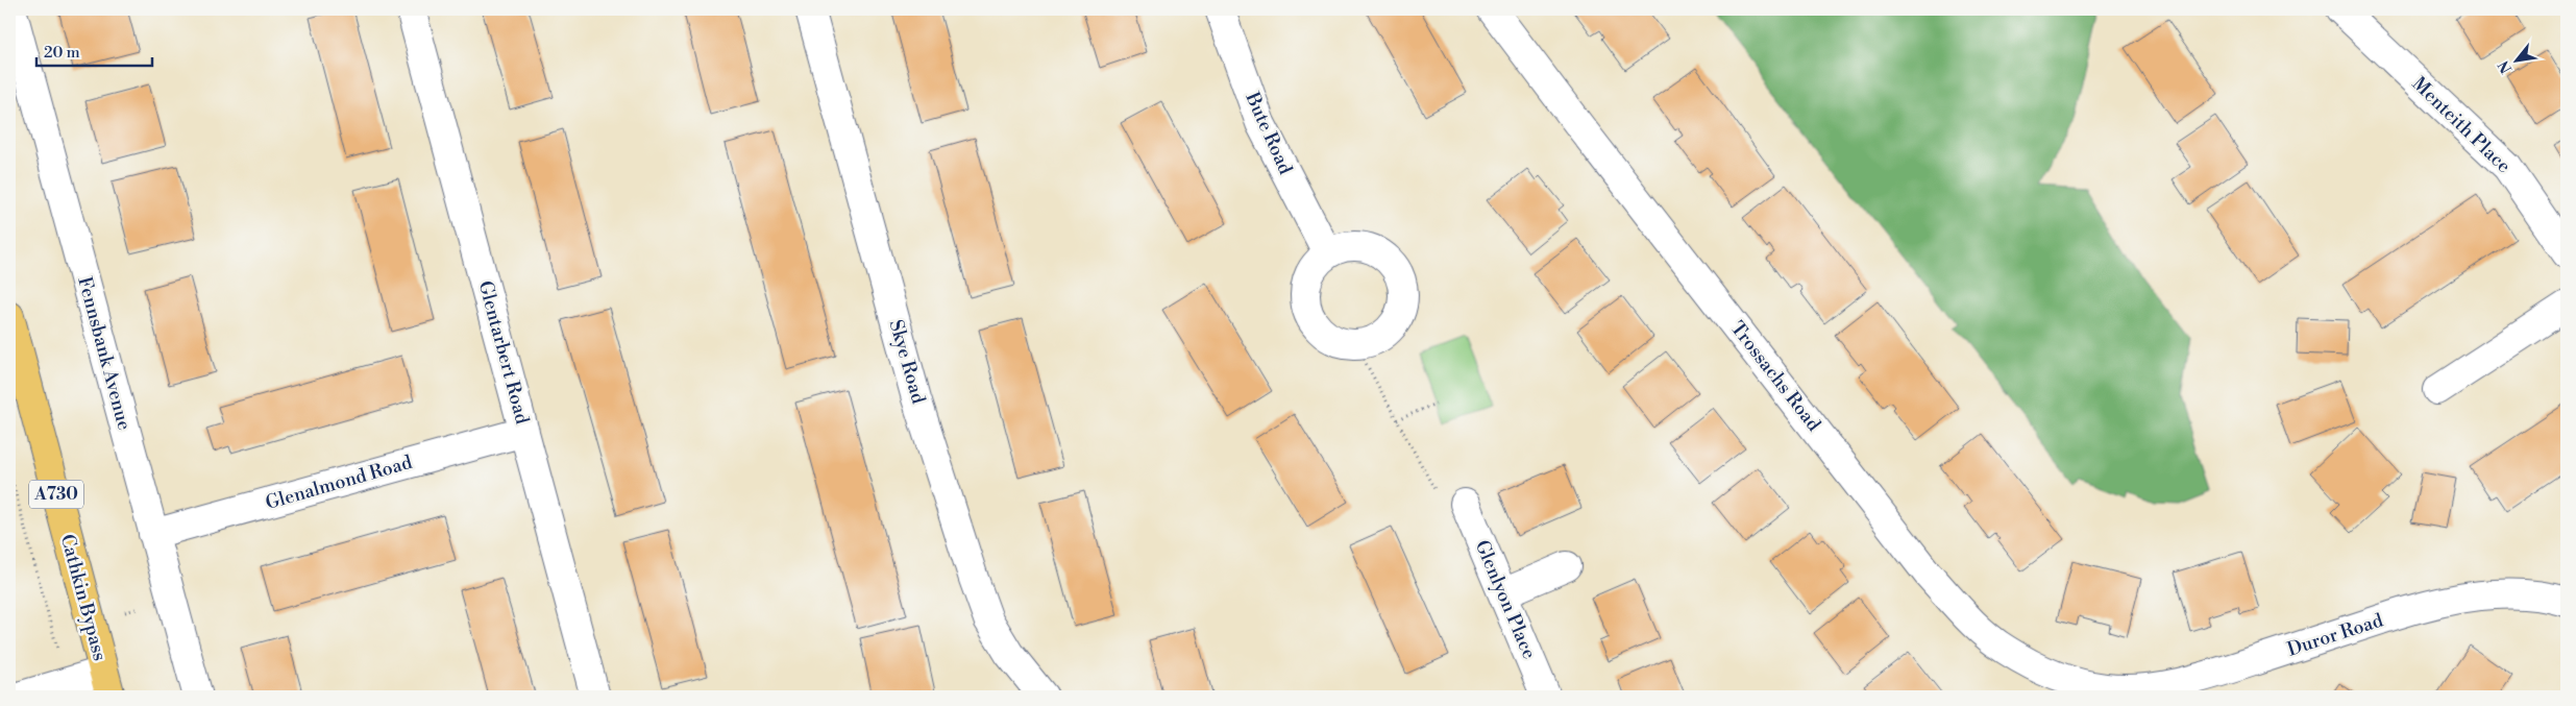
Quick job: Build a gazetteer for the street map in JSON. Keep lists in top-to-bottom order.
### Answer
{
  "streets": {
    "main road": ["A730", "Cathkin Bypass"],
    "street": [
      "Menteith Place",
      "Bute Road",
      "Glentarbert Road",
      "Fennsbank Avenue",
      "Skye Road",
      "Trossachs Road",
      "Glenalmond Road",
      "Glenlyon Place",
      "Duror Road"
    ]
  },
  "crossings": [
    ["Glentarbert Road", "Glenalmond Road"],
    ["Fennsbank Avenue", "Glenalmond Road"],
    ["Trossachs Road", "Duror Road"]
  ],
  "scale_bar": "20 m",
  "north": "bottom left"
}
